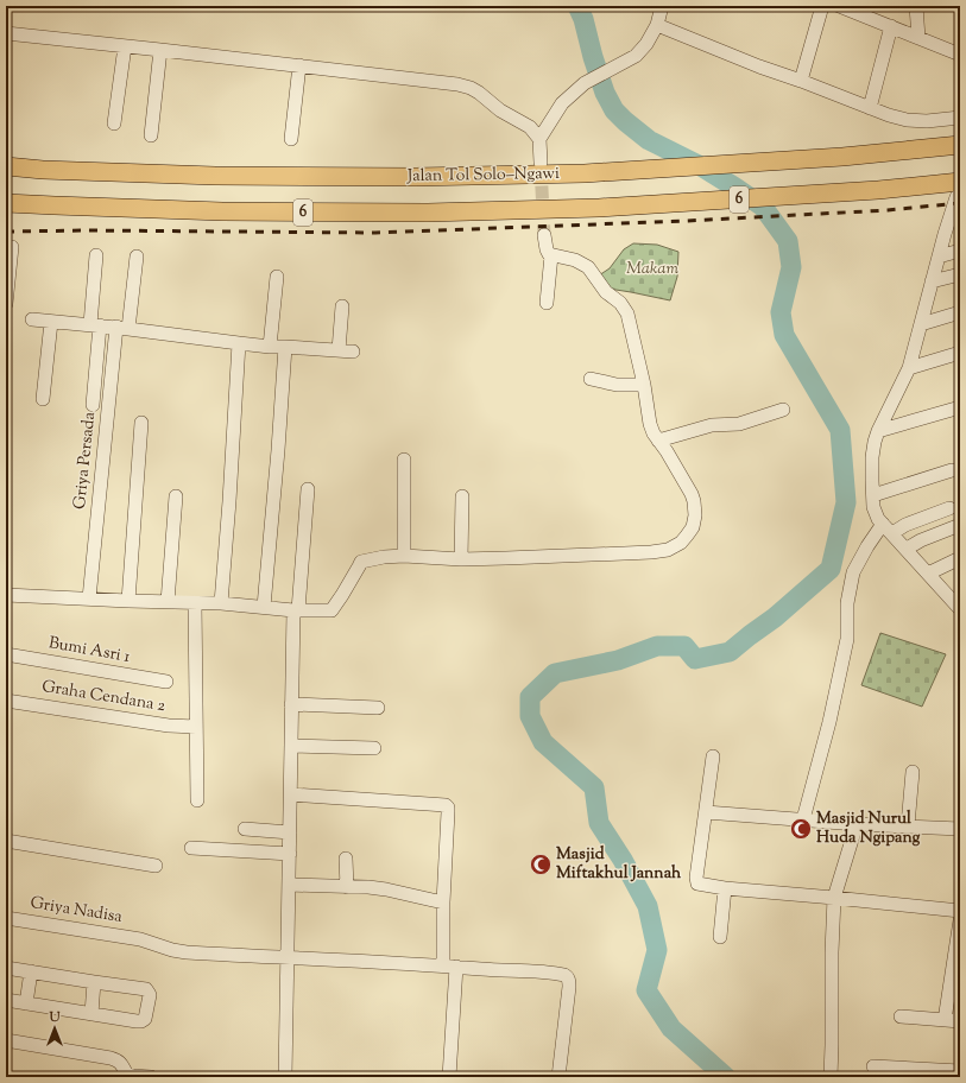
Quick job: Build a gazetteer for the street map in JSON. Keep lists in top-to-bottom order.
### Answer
{
  "streets": {
    "highway": ["Jalan Tol Solo–Ngawi", "6"],
    "street": [
      "Griya Persada",
      "Bumi Asri 1",
      "Graha Cendana 2",
      "Griya Nadisa"
    ]
  },
  "parks": ["Makam"],
  "places": {
    "mosque": ["Masjid Nurul Huda Ngipang", "Masjid Miftakhul Jannah"]
  },
  "north": "top"
}
